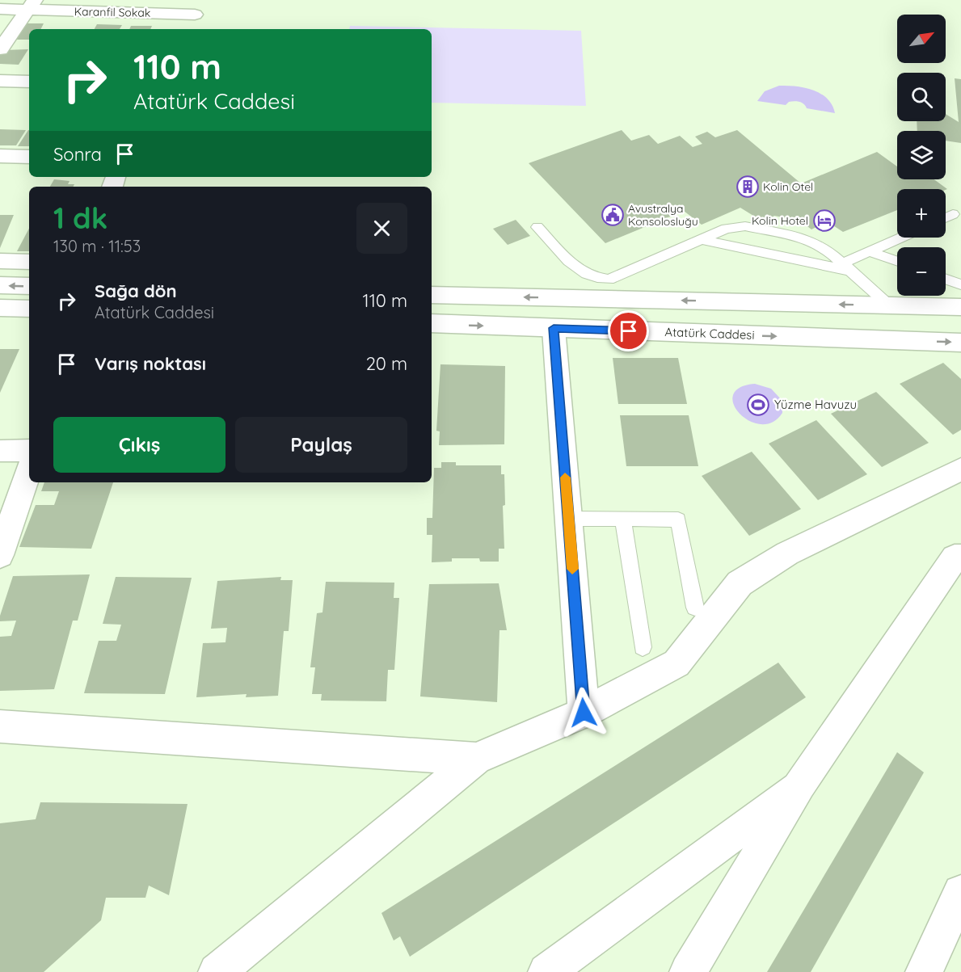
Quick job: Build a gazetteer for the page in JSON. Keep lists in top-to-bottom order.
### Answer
{
  "streets": {
    "street": ["Karanfil Sokak", "Atatürk Caddesi"]
  },
  "places": {
    "building": ["Kolin Otel"],
    "public building": ["Avustralya Konsolosluğu"],
    "hotel": ["Kolin Hotel"],
    "sports": ["Yüzme Havuzu"]
  },
  "north": "top right",
  "page": {
    "map_buttons": ["+", "−"],
    "turn": ["110 m", "Atatürk Caddesi"],
    "then": "Sonra",
    "heading": ["1 dk", "130 m · 11:53"],
    "list": [
      {
        "name": "Sağa dön",
        "note": "Atatürk Caddesi",
        "value": "110 m"
      },
      {
        "name": "Varış noktası",
        "value": "20 m"
      }
    ],
    "buttons": ["Çıkış", "Paylaş"]
  }
}
